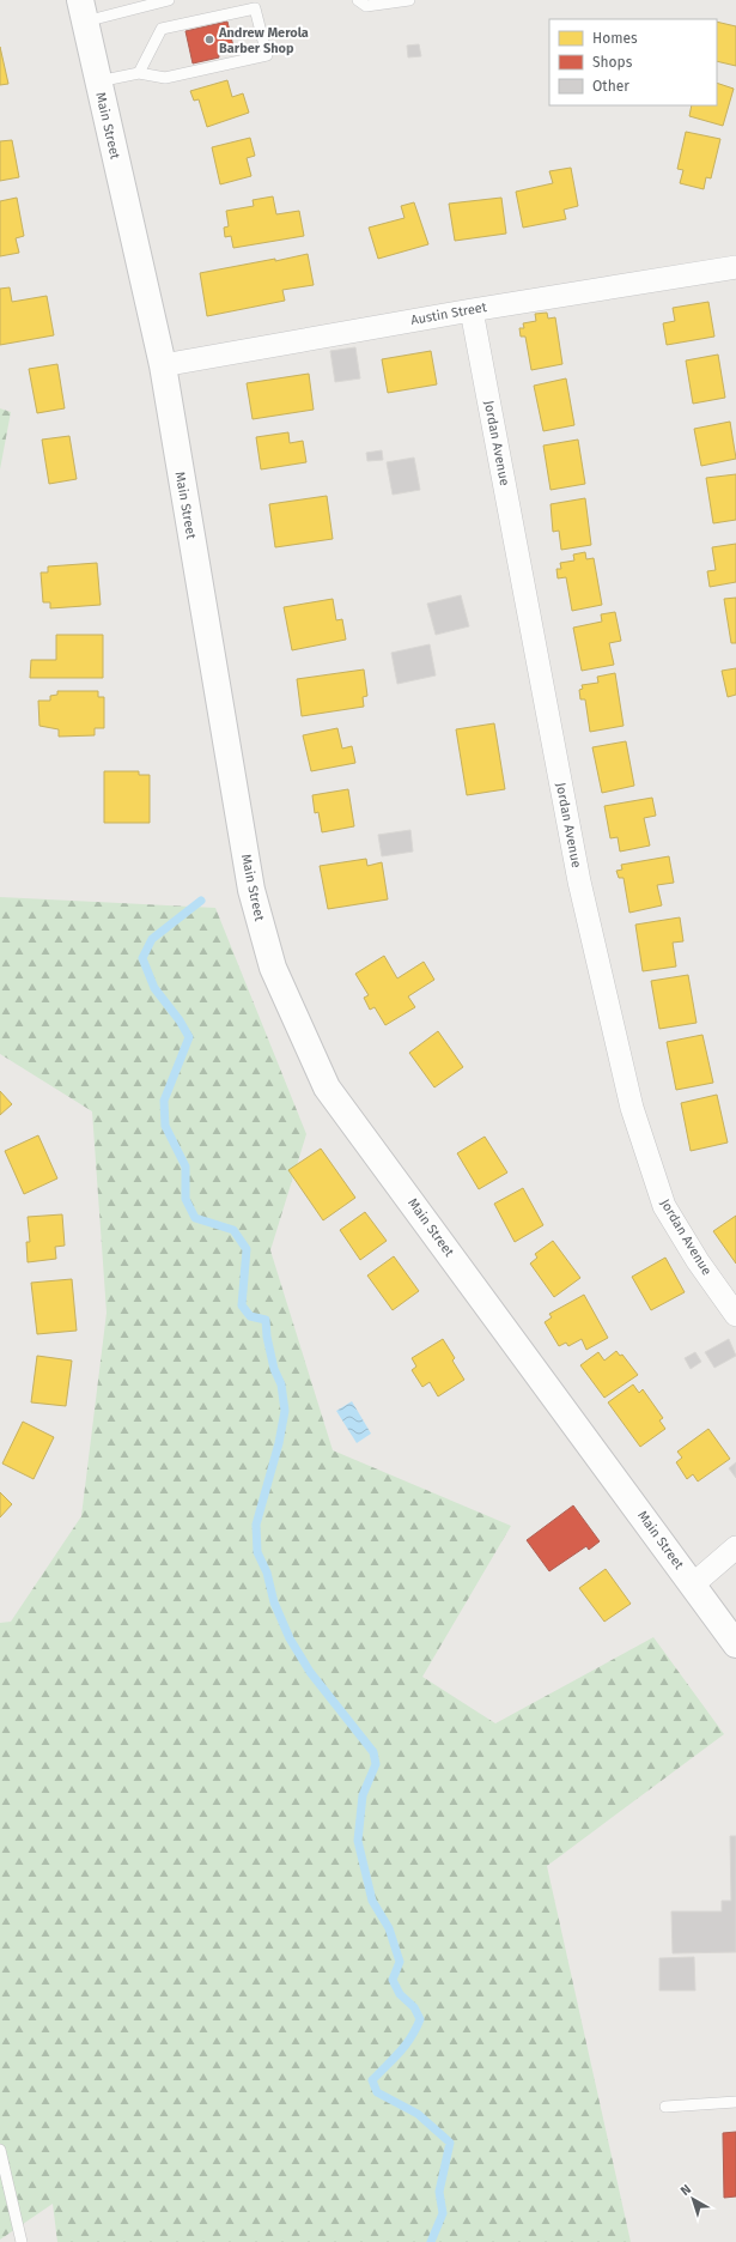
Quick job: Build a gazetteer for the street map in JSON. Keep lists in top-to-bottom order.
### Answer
{
  "streets": {
    "street": ["Main Street", "Austin Street", "Jordan Avenue"]
  },
  "crossings": [
    ["Main Street", "Austin Street"],
    ["Austin Street", "Jordan Avenue"]
  ],
  "places": ["Andrew Merola Barber Shop"],
  "legend": ["Homes", "Shops", "Other"],
  "north": "top left"
}
